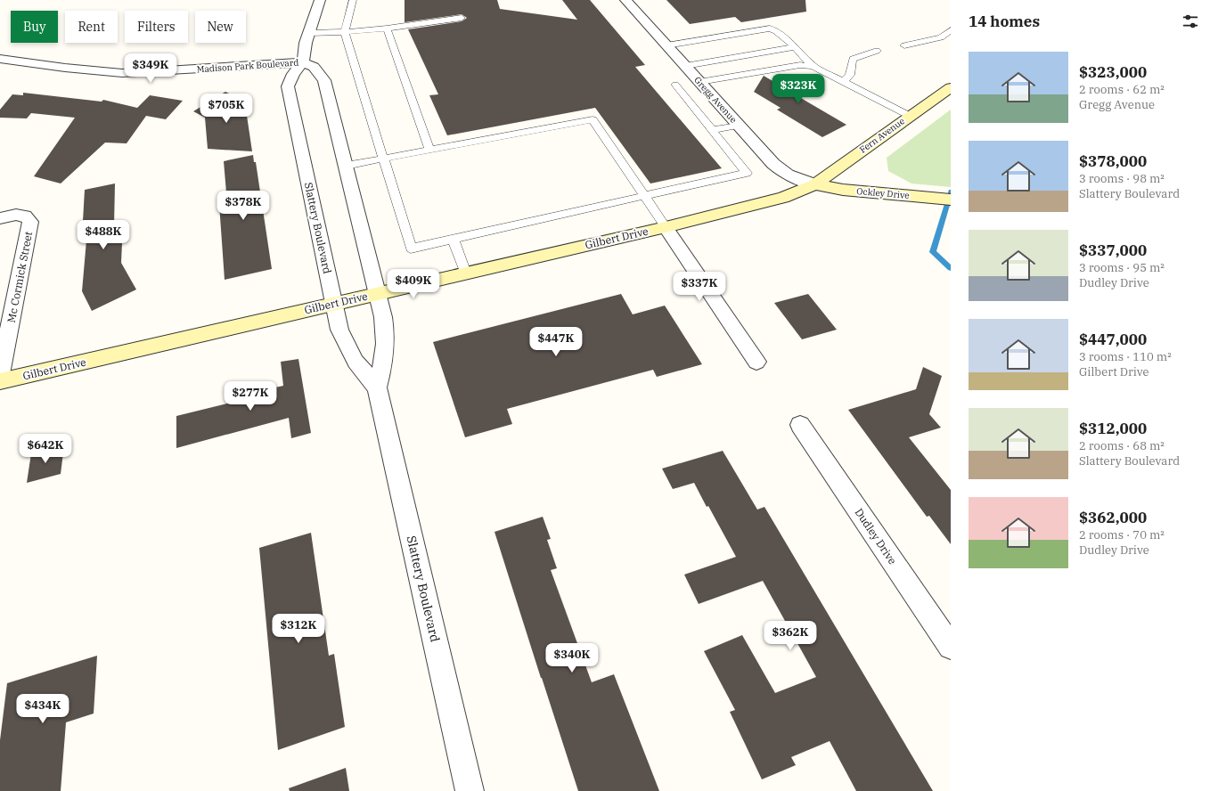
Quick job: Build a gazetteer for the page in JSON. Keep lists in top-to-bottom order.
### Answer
{
  "streets": {
    "street": [
      "Madison Park Boulevard",
      "Gregg Avenue",
      "Fern Avenue",
      "Ockley Drive",
      "Slattery Boulevard",
      "Gilbert Drive",
      "Mc Cormick Street",
      "Dudley Drive"
    ]
  },
  "crossings": [
    ["Madison Park Boulevard", "Slattery Boulevard"],
    ["Gregg Avenue", "Fern Avenue"],
    ["Gregg Avenue", "Ockley Drive"],
    ["Gregg Avenue", "Gilbert Drive"],
    ["Fern Avenue", "Ockley Drive"],
    ["Fern Avenue", "Gilbert Drive"],
    ["Ockley Drive", "Gilbert Drive"],
    ["Slattery Boulevard", "Gilbert Drive"]
  ],
  "page": {
    "heading": "14 homes",
    "chip": [
      "Buy",
      "Rent",
      "Filters",
      "New"
    ],
    "list": [
      {
        "name": "$323,000",
        "note": "2 rooms · 62 m² · Gregg Avenue"
      },
      {
        "name": "$378,000",
        "note": "3 rooms · 98 m² · Slattery Boulevard"
      },
      {
        "name": "$337,000",
        "note": "3 rooms · 95 m² · Dudley Drive"
      },
      {
        "name": "$447,000",
        "note": "3 rooms · 110 m² · Gilbert Drive"
      },
      {
        "name": "$312,000",
        "note": "2 rooms · 68 m² · Slattery Boulevard"
      },
      {
        "name": "$362,000",
        "note": "2 rooms · 70 m² · Dudley Drive"
      }
    ],
    "price": [
      "$349K",
      "$323K",
      "$705K",
      "$378K",
      "$488K",
      "$409K",
      "$337K",
      "$447K",
      "$277K",
      "$642K",
      "$312K",
      "$362K",
      "$340K",
      "$434K"
    ]
  }
}
